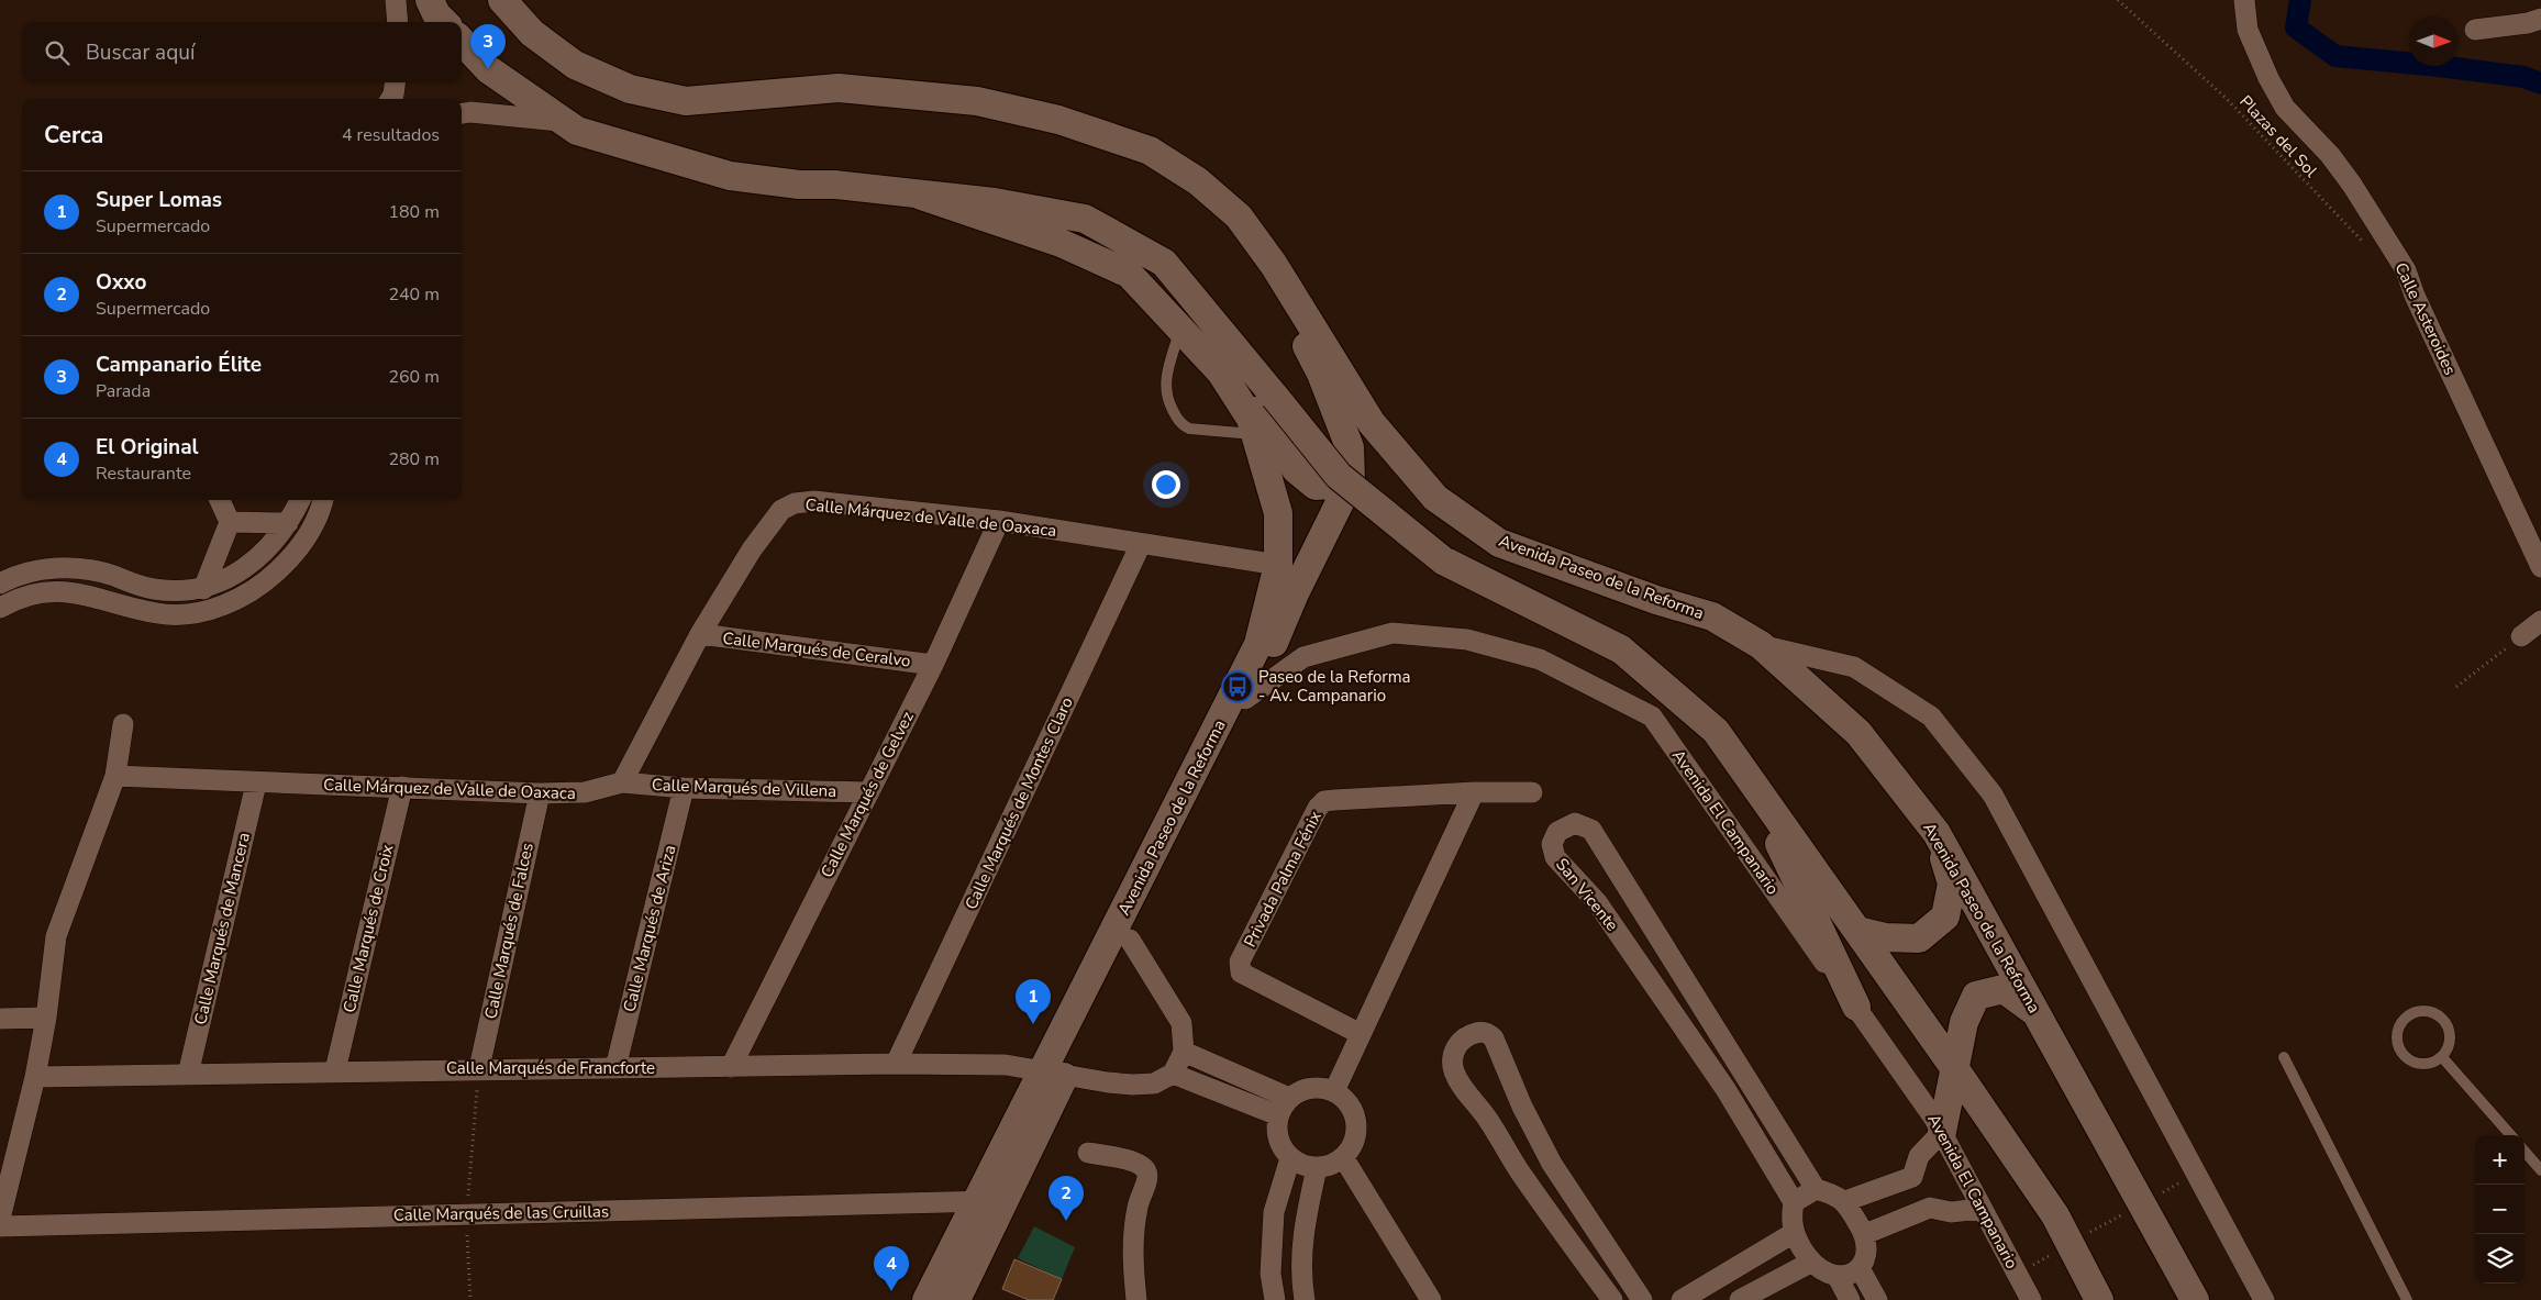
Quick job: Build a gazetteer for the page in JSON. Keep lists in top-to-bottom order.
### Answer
{
  "streets": {
    "street": [
      "Calle Asteroides",
      "Calle Márquez de Valle de Oaxaca",
      "Avenida Paseo de la Reforma",
      "Calle Marqués de Ceralvo",
      "Calle Marqués de Villena",
      "Calle Marqués de Gelvez",
      "Calle Marqués de Montes Claro",
      "Avenida El Campanario",
      "Privada Palma Fénix",
      "San Vicente",
      "Calle Marqués de Mancera",
      "Calle Marqués de Croix",
      "Calle Marqués de Ariza",
      "Calle Marqués de Falces",
      "Calle Marqués de Francforte",
      "Calle Marqués de las Cruillas"
    ],
    "path": ["Plazas del Sol"]
  },
  "crossings": [
    ["Calle Márquez de Valle de Oaxaca", "Avenida Paseo de la Reforma"],
    ["Calle Márquez de Valle de Oaxaca", "Calle Marqués de Ceralvo"],
    ["Calle Márquez de Valle de Oaxaca", "Calle Marqués de Villena"],
    ["Calle Márquez de Valle de Oaxaca", "Calle Marqués de Gelvez"],
    ["Calle Márquez de Valle de Oaxaca", "Calle Marqués de Montes Claro"],
    ["Calle Márquez de Valle de Oaxaca", "Calle Marqués de Mancera"],
    ["Calle Márquez de Valle de Oaxaca", "Calle Marqués de Croix"],
    ["Calle Márquez de Valle de Oaxaca", "Calle Marqués de Falces"],
    ["Avenida Paseo de la Reforma", "Avenida El Campanario"],
    ["Avenida Paseo de la Reforma", "Calle Marqués de Francforte"],
    ["Avenida Paseo de la Reforma", "Calle Marqués de las Cruillas"],
    ["Calle Marqués de Ceralvo", "Calle Marqués de Gelvez"],
    ["Calle Marqués de Villena", "Calle Marqués de Gelvez"],
    ["Calle Marqués de Villena", "Calle Marqués de Ariza"],
    ["Calle Marqués de Gelvez", "Calle Marqués de Francforte"],
    ["Calle Marqués de Montes Claro", "Calle Marqués de Francforte"],
    ["Calle Marqués de Mancera", "Calle Marqués de Francforte"],
    ["Calle Marqués de Croix", "Calle Marqués de Francforte"],
    ["Calle Marqués de Ariza", "Calle Marqués de Francforte"],
    ["Calle Marqués de Falces", "Calle Marqués de Francforte"]
  ],
  "places": {
    "bus stop": ["Paseo de la Reforma - Av. Campanario"]
  },
  "north": "right",
  "page": {
    "search": "Buscar aquí",
    "pins": [
      "3",
      "1",
      "2",
      "4"
    ],
    "heading": ["Cerca", "4 resultados"],
    "list": [
      {
        "mark": "1",
        "name": "Super Lomas",
        "note": "Supermercado",
        "value": "180 m"
      },
      {
        "mark": "2",
        "name": "Oxxo",
        "note": "Supermercado",
        "value": "240 m"
      },
      {
        "mark": "3",
        "name": "Campanario Élite",
        "note": "Parada",
        "value": "260 m"
      },
      {
        "mark": "4",
        "name": "El Original",
        "note": "Restaurante",
        "value": "280 m"
      }
    ],
    "map_buttons": ["+", "−"]
  }
}
